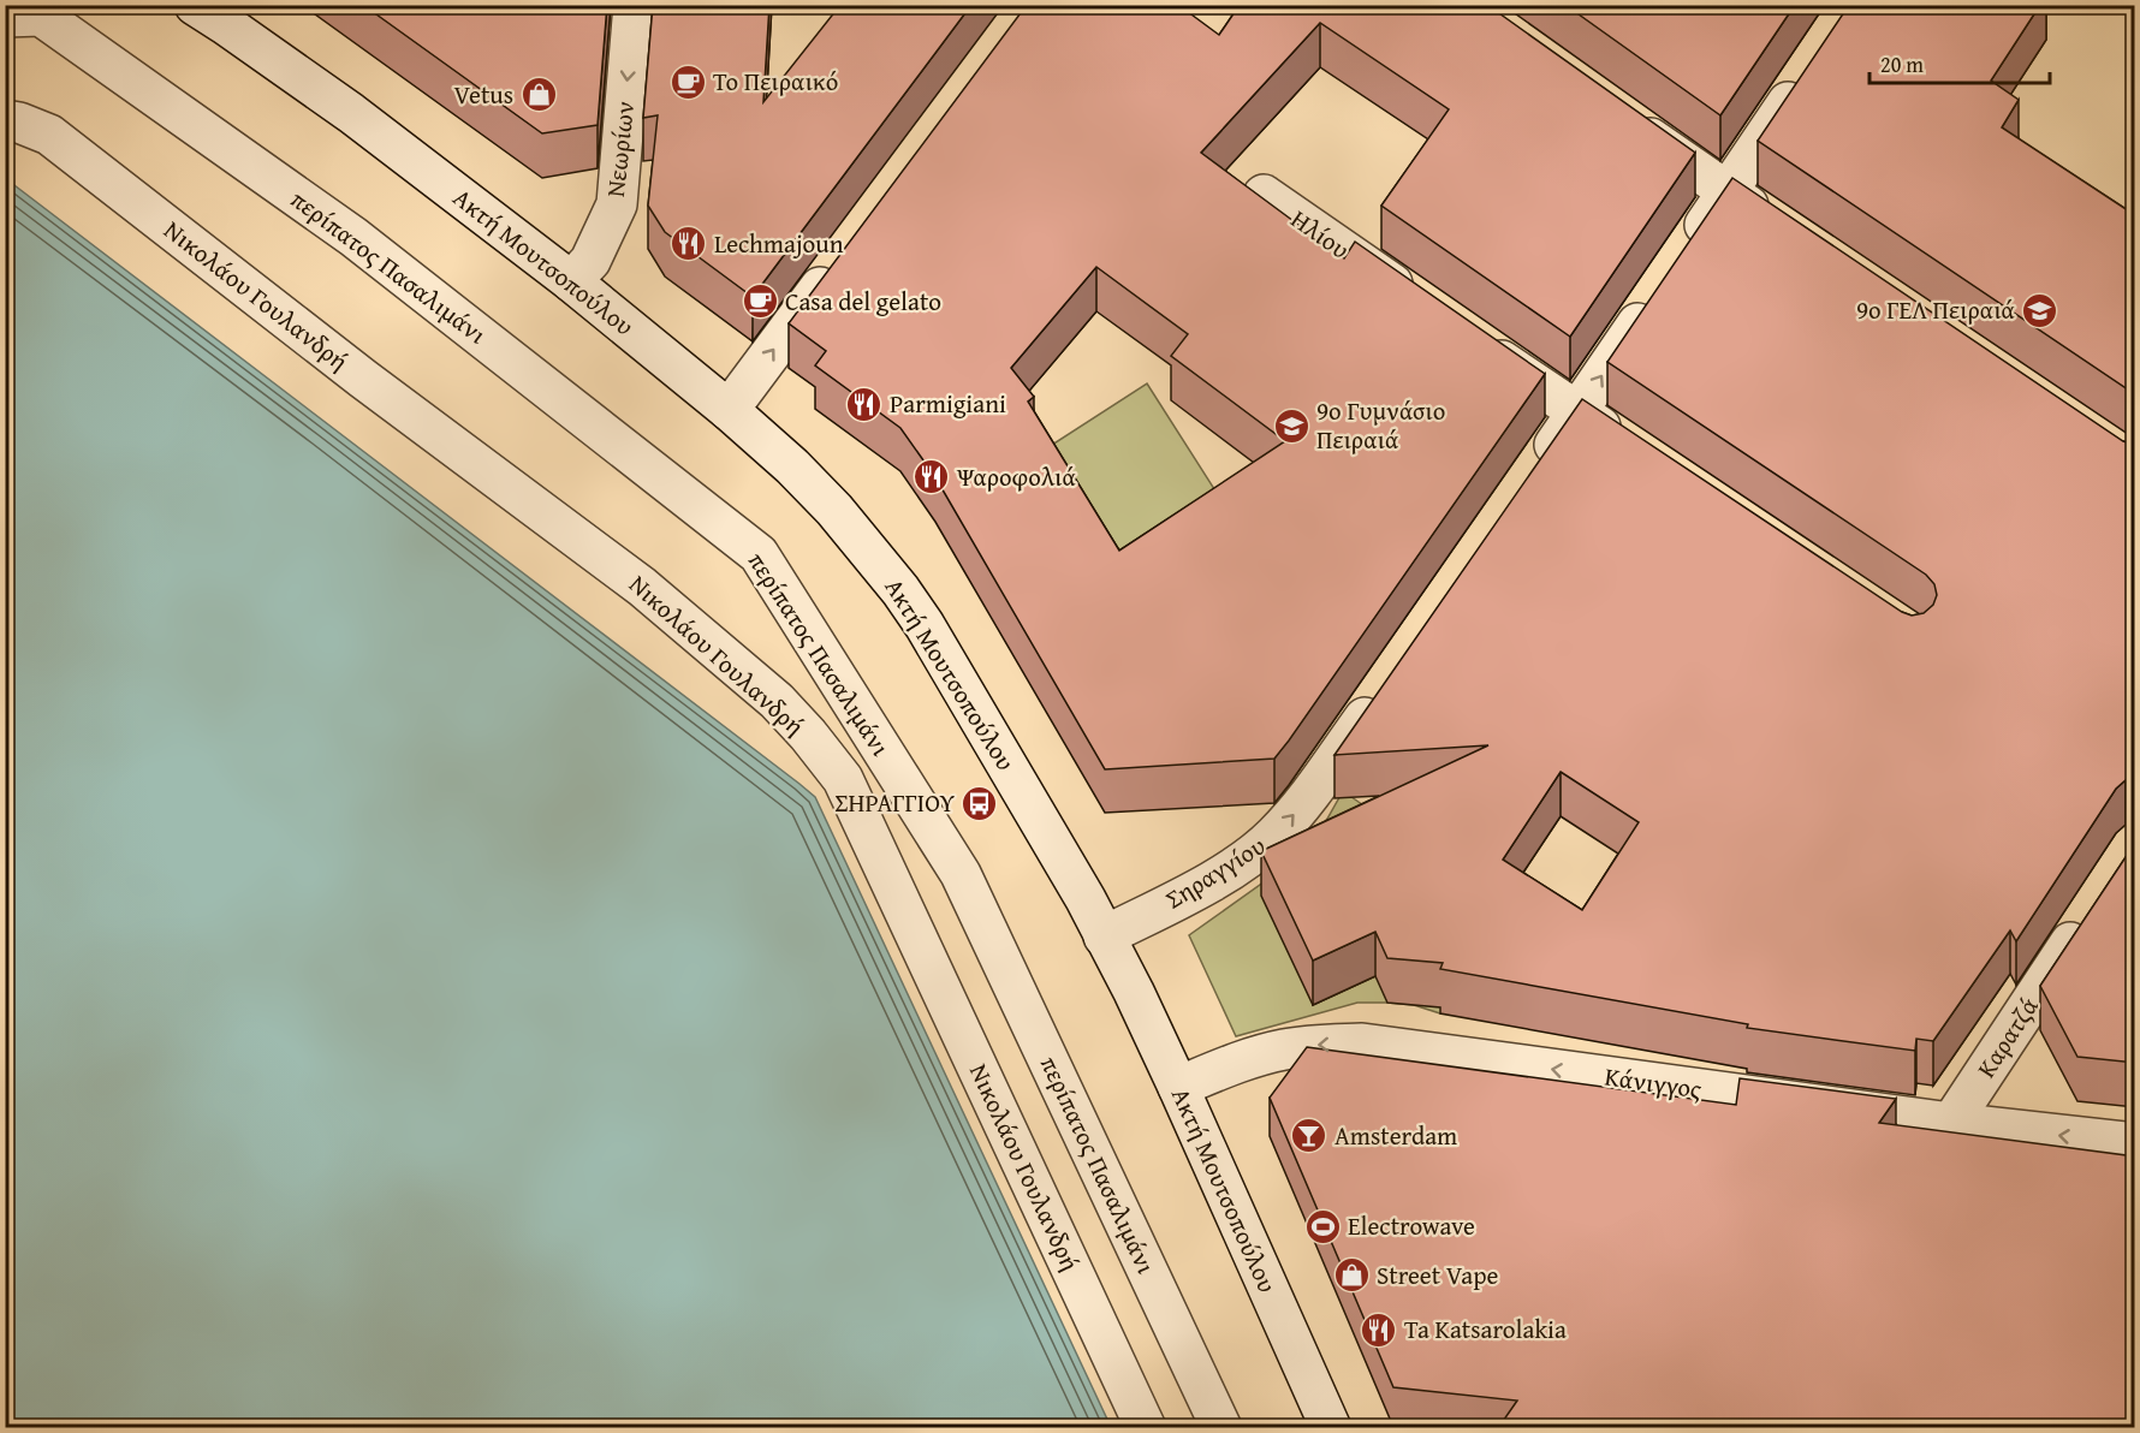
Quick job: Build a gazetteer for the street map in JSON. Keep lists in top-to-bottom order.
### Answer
{
  "streets": {
    "street": [
      "Νεωρίων",
      "Ηλίου",
      "Ακτή Μουτσοπούλου",
      "περίπατος Πασαλιμάνι",
      "Νικολάου Γουλανδρή",
      "Σηραγγίου",
      "Καρατζά",
      "Κάνιγγος"
    ]
  },
  "crossings": [
    ["Νεωρίων", "Ακτή Μουτσοπούλου"],
    ["Ακτή Μουτσοπούλου", "Σηραγγίου"],
    ["Ακτή Μουτσοπούλου", "Κάνιγγος"],
    ["Καρατζά", "Κάνιγγος"]
  ],
  "one_way": ["Σηραγγίου", "Κάνιγγος"],
  "places": {
    "cafe": ["Το Πειραικό", "Casa del gelato"],
    "shop": ["Vetus", "Street Vape"],
    "restaurant": [
      "Lechmajoun",
      "Parmigiani",
      "Ψαροφολιά",
      "Ta Κatsarolakia"
    ],
    "school or university": ["9ο ΓΕΛ Πειραιά", "9ο Γυμνάσιο Πειραιά"],
    "bus stop": ["ΣΗΡΑΓΓΙΟΥ"],
    "bar": ["Amsterdam"],
    "sports": ["Electrowave"]
  },
  "scale_bar": "20 m"
}
